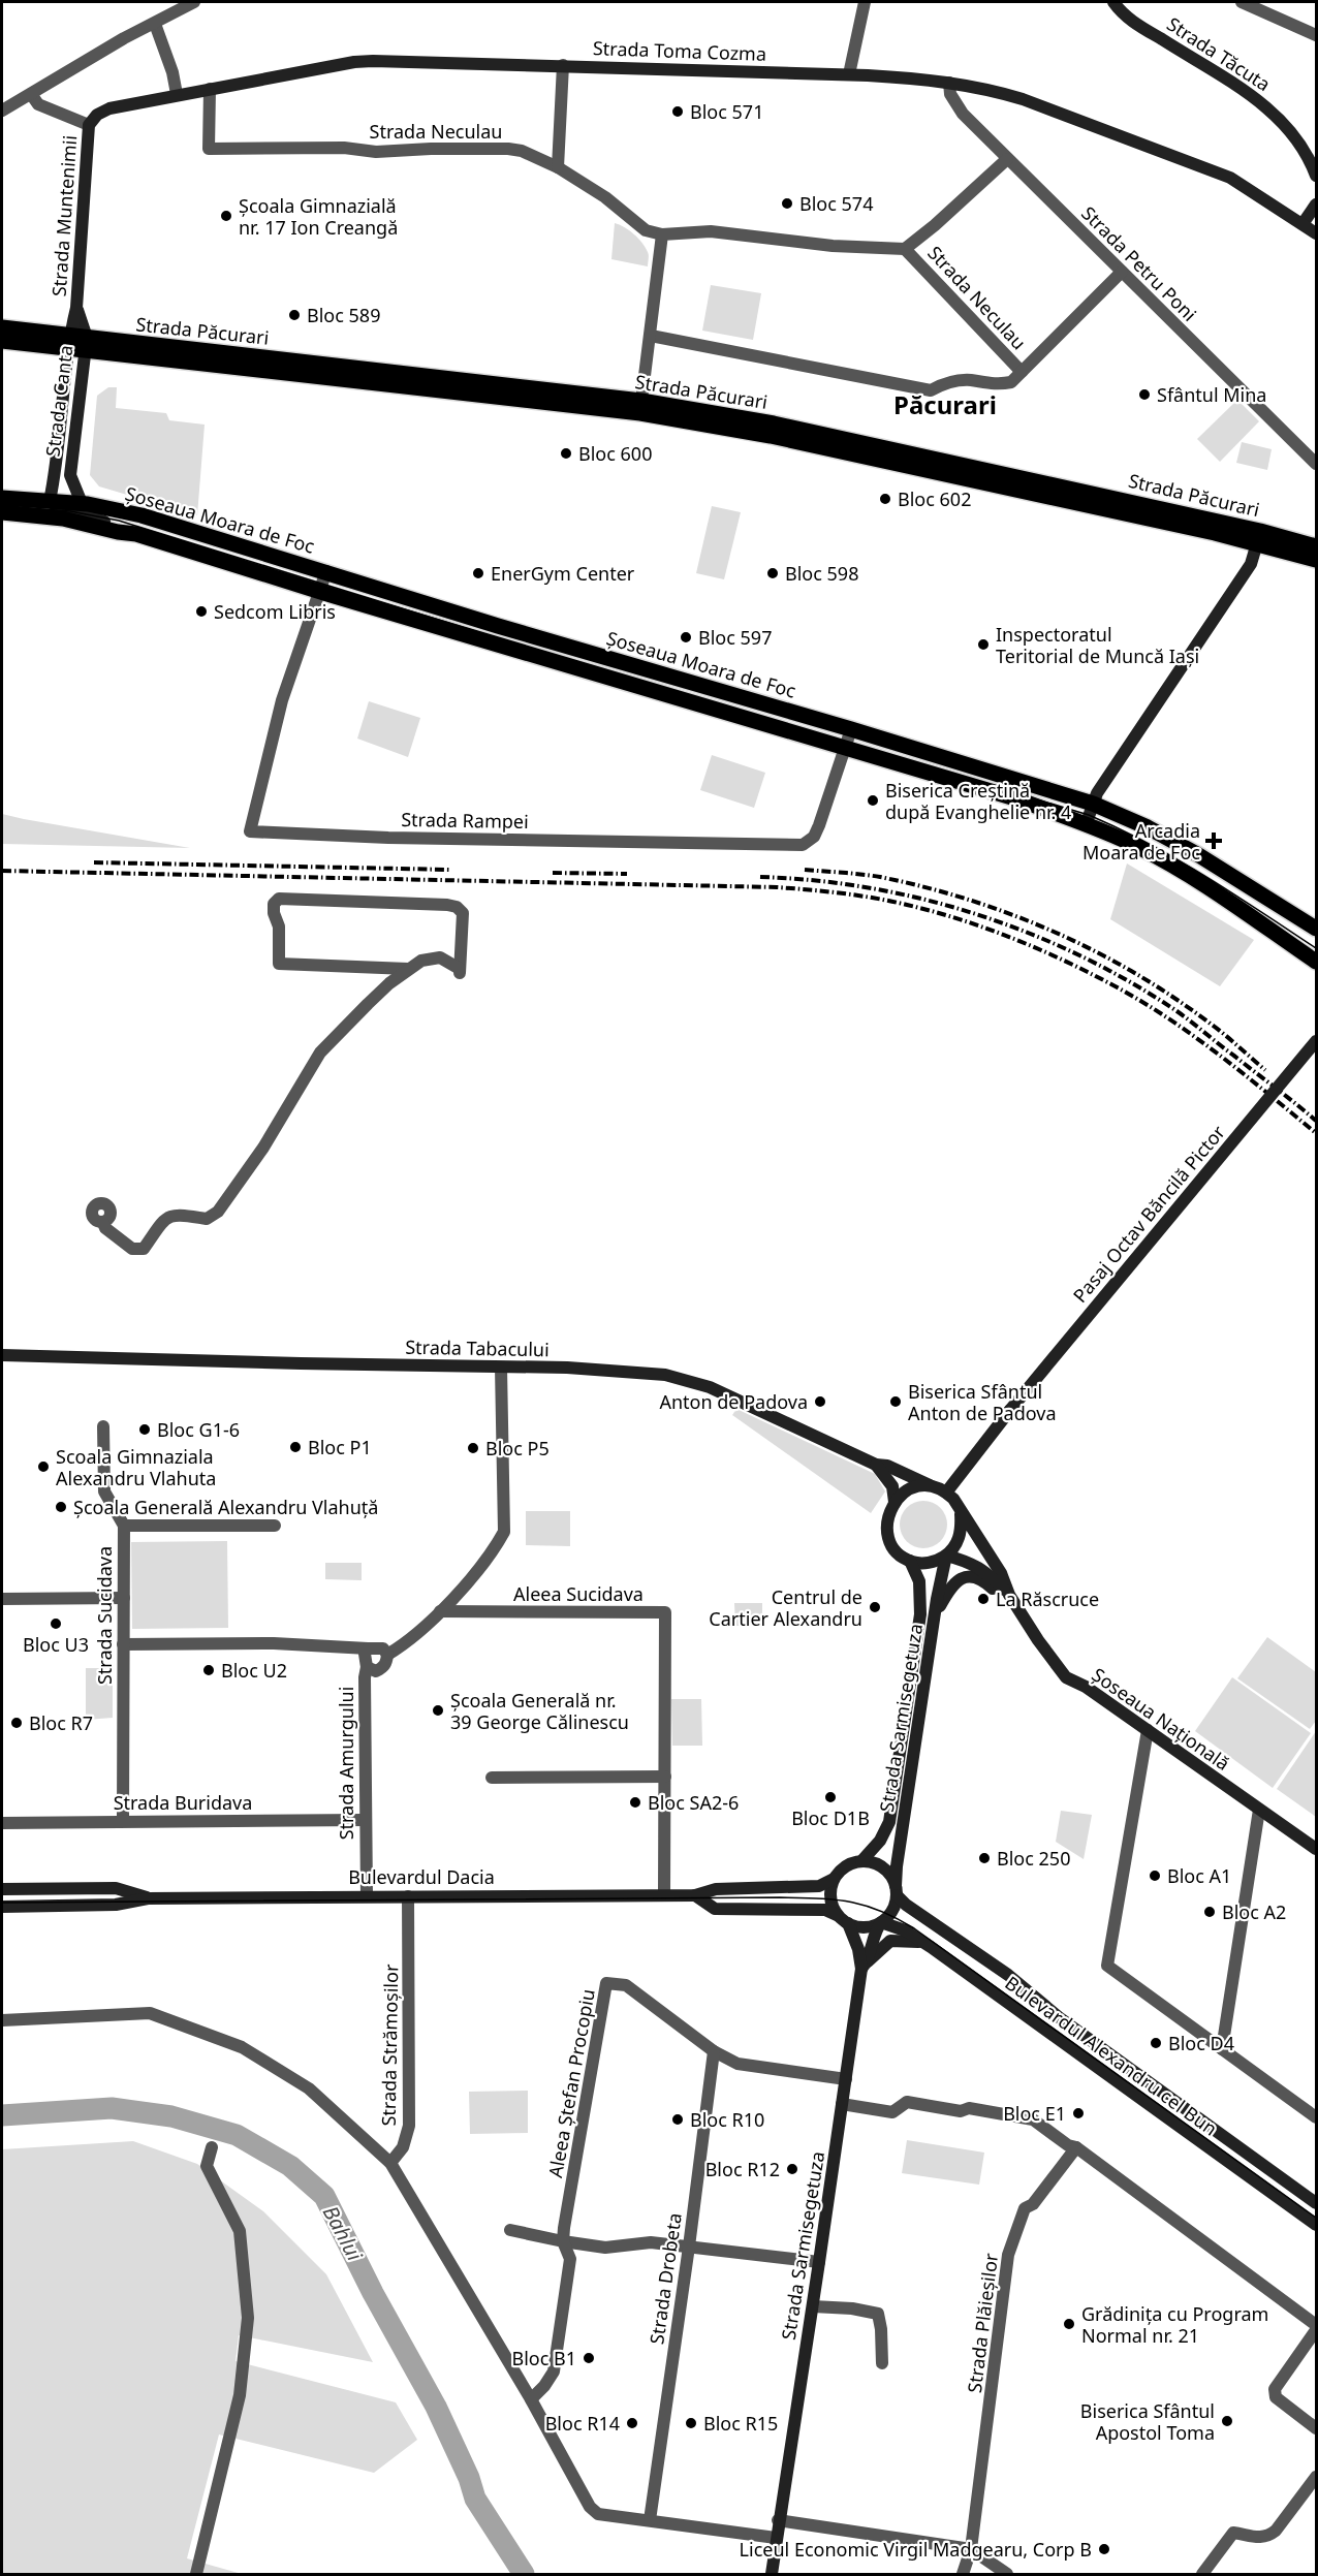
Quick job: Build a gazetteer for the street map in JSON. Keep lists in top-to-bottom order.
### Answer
{
  "streets": {
    "main road": ["Strada Păcurari", "Șoseaua Moara de Foc"],
    "street": [
      "Strada Toma Cozma",
      "Strada Tăcuta",
      "Strada Neculau",
      "Strada Muntenimii",
      "Strada Petru Poni",
      "Strada Canta",
      "Strada Rampei",
      "Pasaj Octav Băncilă Pictor",
      "Strada Tabacului",
      "Aleea Sucidava",
      "Strada Sucidava",
      "Strada Sarmisegetuza",
      "Șoseaua Națională",
      "Strada Amurgului",
      "Strada Buridava",
      "Bulevardul Dacia",
      "Strada Strămoșilor",
      "Bulevardul Alexandru cel Bun",
      "Aleea Ștefan Procopiu",
      "Strada Drobeta",
      "Strada Plăieșilor"
    ]
  },
  "crossings": [
    ["Strada Toma Cozma", "Strada Neculau"],
    ["Strada Toma Cozma", "Strada Muntenimii"],
    ["Strada Toma Cozma", "Strada Petru Poni"],
    ["Strada Neculau", "Strada Petru Poni"],
    ["Strada Muntenimii", "Strada Păcurari"],
    ["Strada Muntenimii", "Strada Canta"],
    ["Strada Păcurari", "Strada Canta"],
    ["Strada Canta", "Șoseaua Moara de Foc"],
    ["Șoseaua Moara de Foc", "Strada Rampei"],
    ["Pasaj Octav Băncilă Pictor", "Strada Tabacului"],
    ["Pasaj Octav Băncilă Pictor", "Strada Sarmisegetuza"],
    ["Pasaj Octav Băncilă Pictor", "Șoseaua Națională"],
    ["Strada Tabacului", "Strada Sarmisegetuza"],
    ["Strada Tabacului", "Șoseaua Națională"],
    ["Strada Tabacului", "Strada Amurgului"],
    ["Aleea Sucidava", "Strada Amurgului"],
    ["Aleea Sucidava", "Bulevardul Dacia"],
    ["Strada Sucidava", "Strada Buridava"],
    ["Strada Sarmisegetuza", "Șoseaua Națională"],
    ["Strada Sarmisegetuza", "Bulevardul Alexandru cel Bun"],
    ["Strada Amurgului", "Strada Buridava"],
    ["Strada Amurgului", "Bulevardul Dacia"],
    ["Bulevardul Dacia", "Strada Strămoșilor"],
    ["Aleea Ștefan Procopiu", "Strada Drobeta"]
  ],
  "districts": ["Păcurari"],
  "water": ["Bahlui"],
  "places": {
    "other": [
      "Bloc 571",
      "Bloc 574",
      "Școala Gimnazială nr. 17 Ion Creangă",
      "Bloc 589",
      "Sfântul Mina",
      "Bloc 600",
      "Bloc 602",
      "EnerGym Center",
      "Bloc 598",
      "Sedcom Libris",
      "Bloc 597",
      "Inspectoratul Teritorial de Muncă Iași",
      "Biserica Creștină după Evanghelie nr. 4",
      "Anton de Padova",
      "Biserica Sfântul Anton de Padova",
      "Bloc G1-6",
      "Bloc P1",
      "Bloc P5",
      "Scoala Gimnaziala Alexandru Vlahuta",
      "Școala Generală Alexandru Vlahuță",
      "La Răscruce",
      "Centrul de Cartier Alexandru",
      "Bloc U3",
      "Bloc U2",
      "Școala Generală nr. 39 George Călinescu",
      "Bloc R7",
      "Bloc D1B",
      "Bloc SA2-6",
      "Bloc 250",
      "Bloc A1",
      "Bloc A2",
      "Bloc D4",
      "Bloc E1",
      "Bloc R10",
      "Bloc R12",
      "Grădinița cu Program Normal nr. 21",
      "Bloc B1",
      "Biserica Sfântul Apostol Toma",
      "Bloc R14",
      "Bloc R15",
      "Liceul Economic Virgil Madgearu, Corp B"
    ],
    "health": ["Arcadia Moara de Foc"]
  }
}
